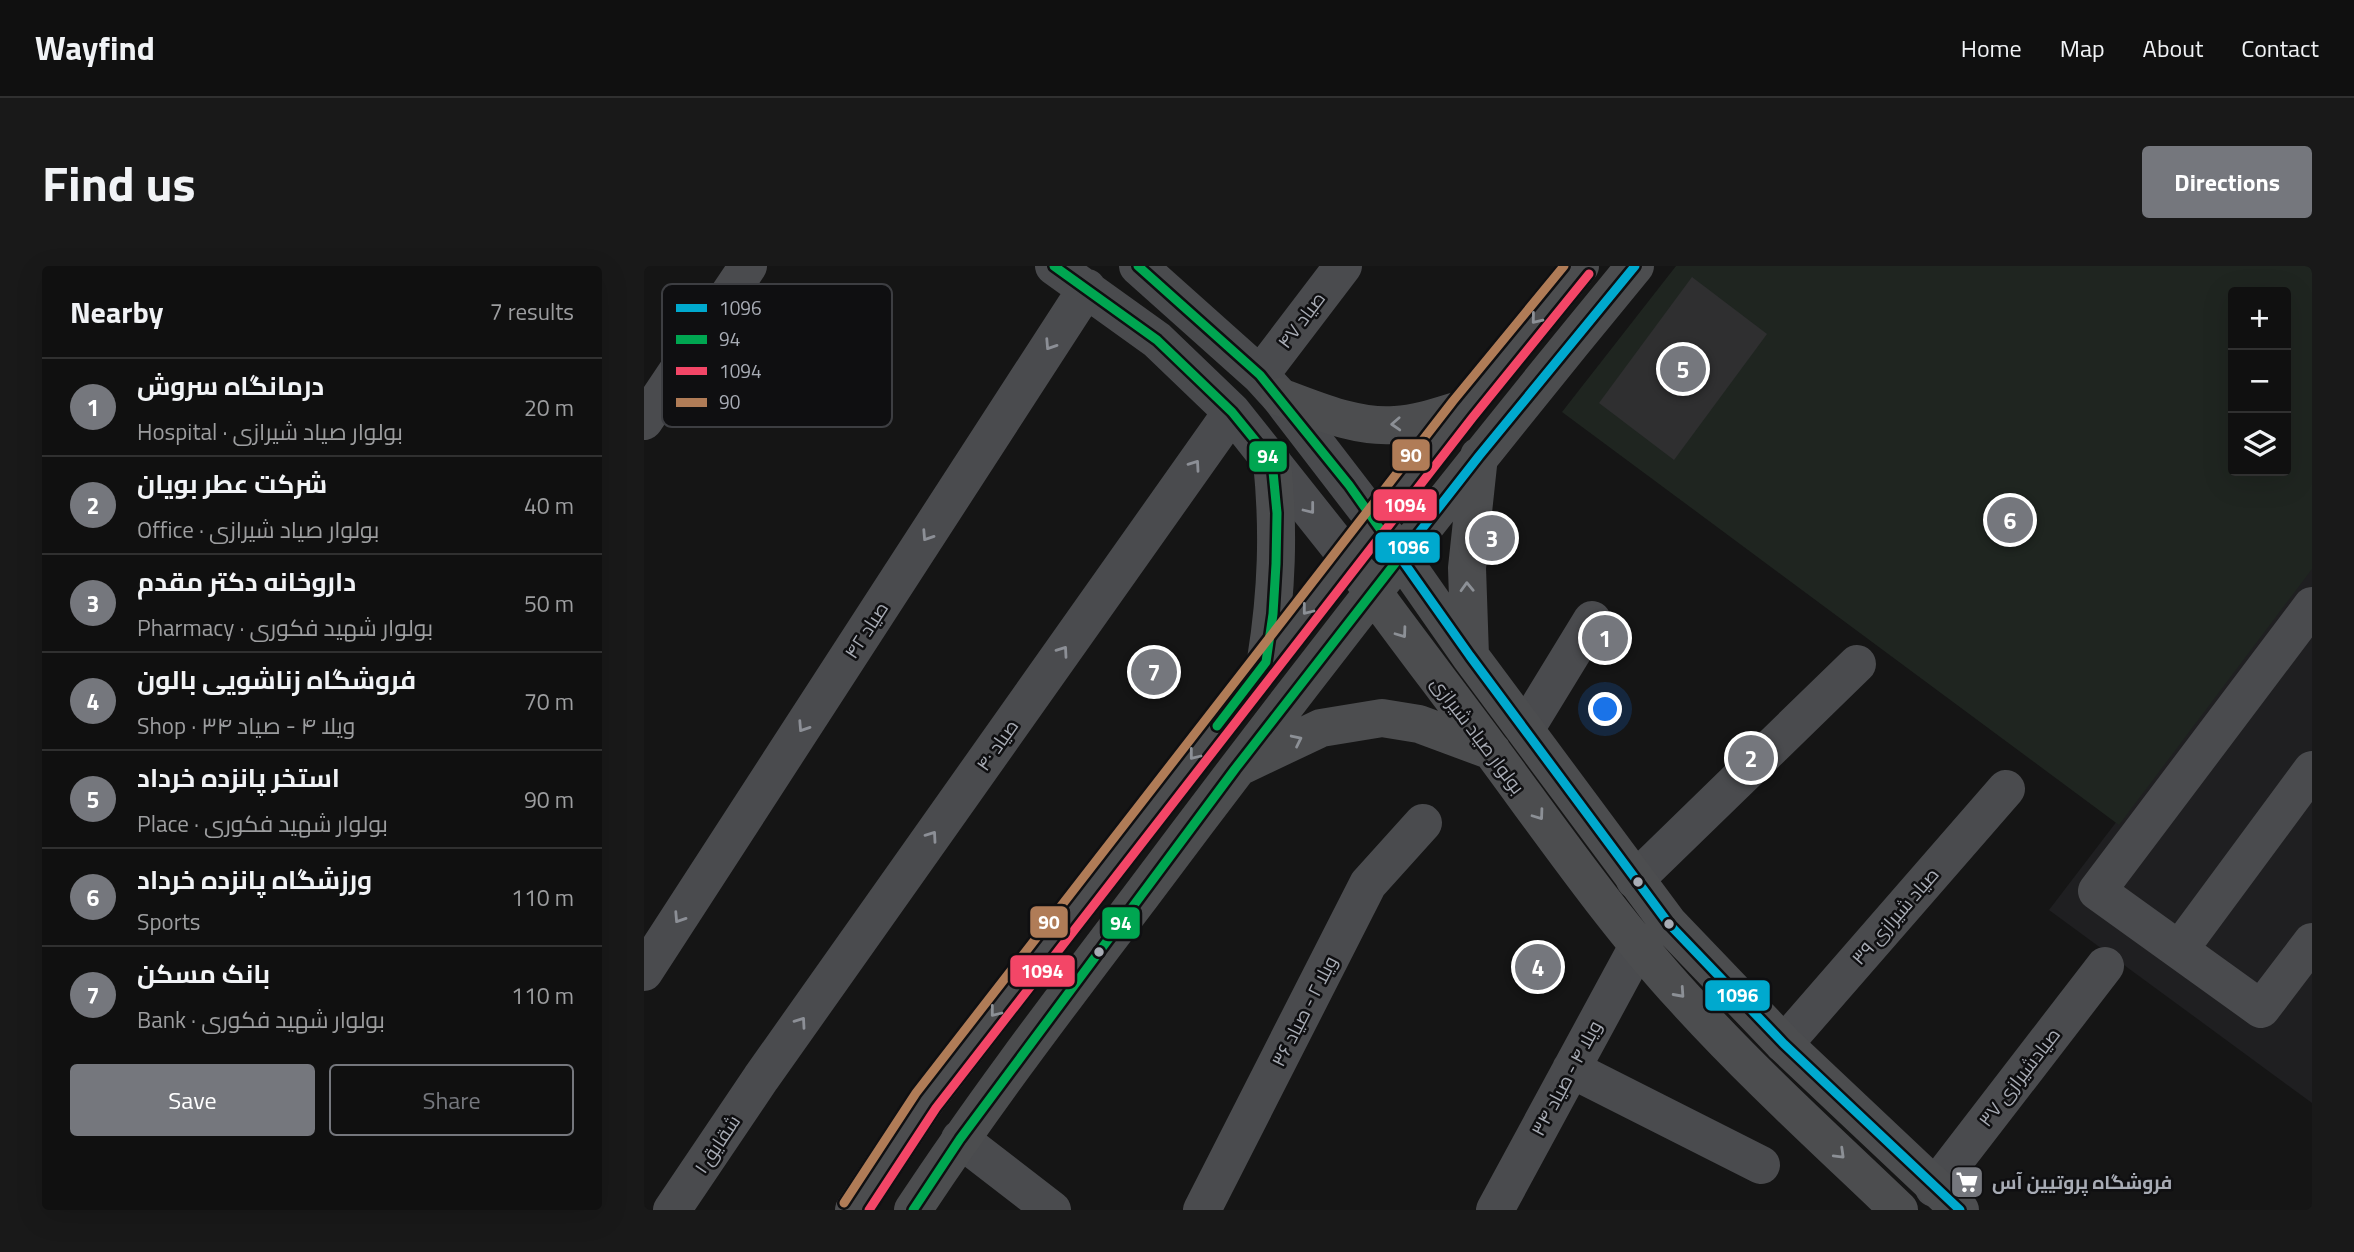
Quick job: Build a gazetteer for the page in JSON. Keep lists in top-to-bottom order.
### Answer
{
  "streets": {
    "main road": ["بولوار صیاد شیرازی"],
    "street": [
      "صیاد ۴۷",
      "صیاد ۴۲",
      "صیاد ۴۰",
      "صیاد شیرازی ۳۹",
      "ویلا ۲ - صیاد ۳۶",
      "صیادشیرازی ۳۷",
      "ویلا ۴ - صیاد ۳۴",
      "شقایق ۱"
    ]
  },
  "crossings": [
    ["صیاد ۴۲", "بولوار صیاد شیرازی"],
    ["بولوار صیاد شیرازی", "صیاد ۴۰"],
    ["بولوار صیاد شیرازی", "ویلا ۴ - صیاد ۳۴"],
    ["صیاد ۴۰", "شقایق ۱"]
  ],
  "one_way": ["صیاد ۴۲", "صیاد ۴۰"],
  "places": {
    "supermarket": ["فروشگاه پروتیین آس"]
  },
  "lines": [
    "transit line 1096",
    "transit line 94",
    "transit line 90",
    "transit line 1094"
  ],
  "legend": [
    "1096",
    "94",
    "1094",
    "90"
  ],
  "page": {
    "header": "Wayfind",
    "nav": [
      "Home",
      "Map",
      "About",
      "Contact"
    ],
    "title": "Find us",
    "buttons": [
      "Directions",
      ["Save", "Share"]
    ],
    "heading": ["Nearby", "7 results"],
    "map_buttons": ["+", "−"],
    "pins": [
      "5",
      "6",
      "3",
      "1",
      "7",
      "2",
      "4"
    ],
    "list": [
      {
        "mark": "1",
        "name": "درمانگاه سروش",
        "note": "Hospital · بولوار صیاد شیرازی",
        "value": "20 m"
      },
      {
        "mark": "2",
        "name": "شرکت عطر بویان",
        "note": "Office · بولوار صیاد شیرازی",
        "value": "40 m"
      },
      {
        "mark": "3",
        "name": "داروخانه دکتر مقدم",
        "note": "Pharmacy · بولوار شهید فکوری",
        "value": "50 m"
      },
      {
        "mark": "4",
        "name": "فروشگاه زناشویی بالون",
        "note": "Shop · ویلا ۴ - صیاد ۳۴",
        "value": "70 m"
      },
      {
        "mark": "5",
        "name": "استخر پانزده خرداد",
        "note": "Place · بولوار شهید فکوری",
        "value": "90 m"
      },
      {
        "mark": "6",
        "name": "ورزشگاه پانزده خرداد",
        "note": "Sports",
        "value": "110 m"
      },
      {
        "mark": "7",
        "name": "بانک مسکن",
        "note": "Bank · بولوار شهید فکوری",
        "value": "110 m"
      }
    ]
  }
}
